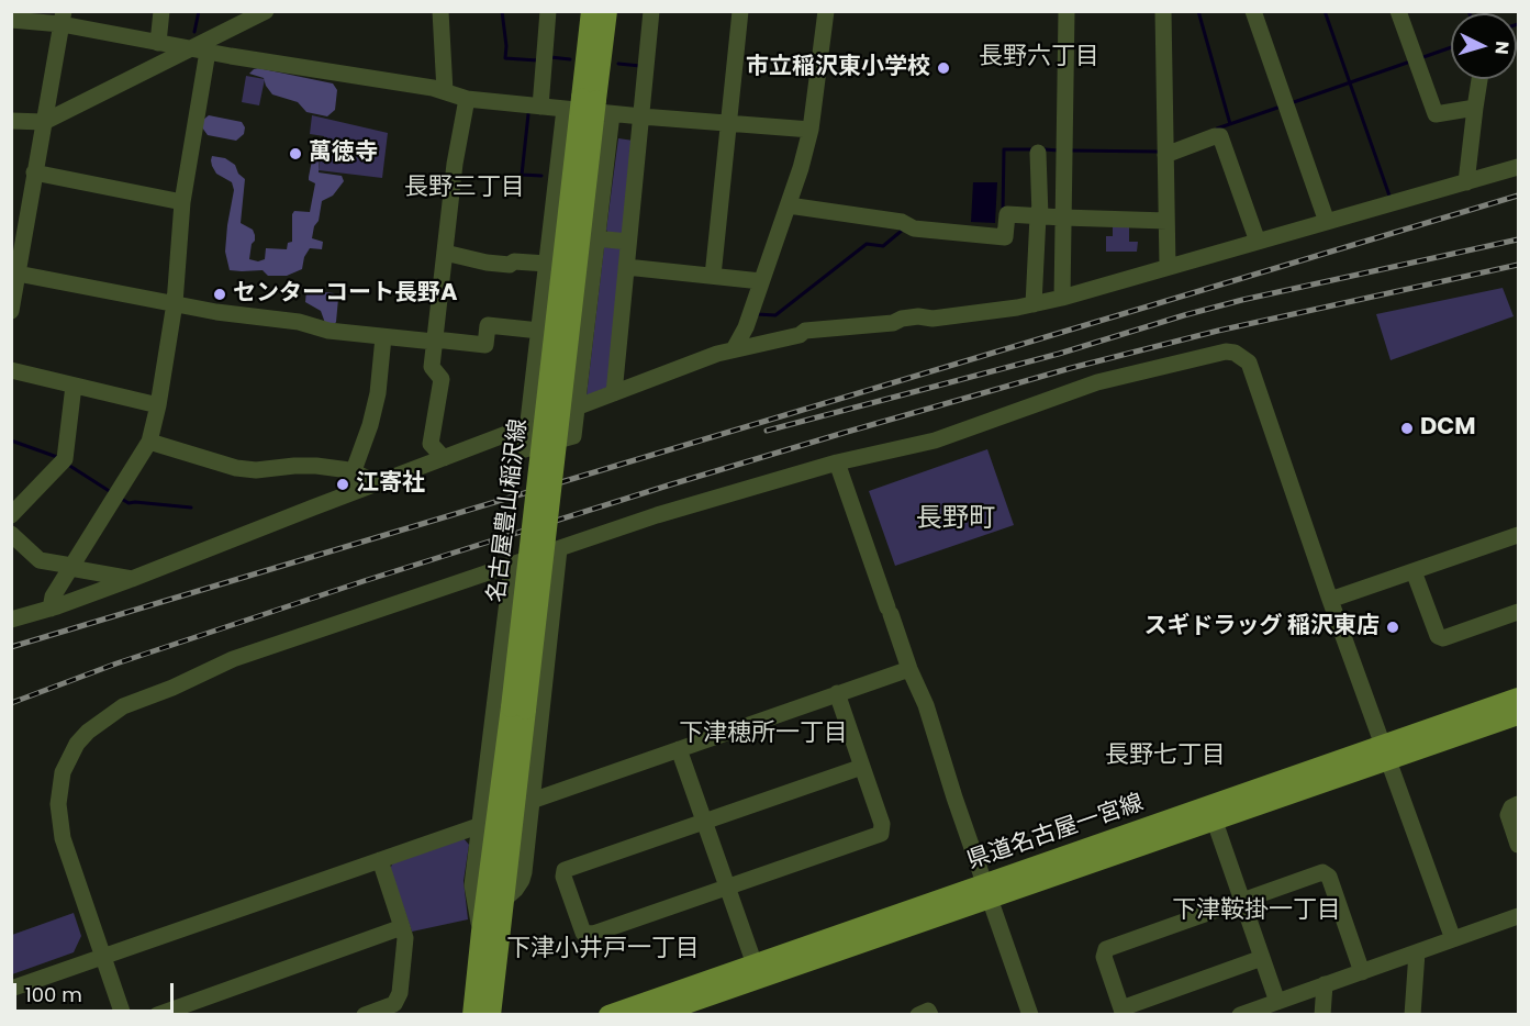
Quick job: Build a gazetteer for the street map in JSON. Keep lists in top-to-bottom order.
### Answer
{
  "streets": {
    "main road": ["名古屋豊山稲沢線", "県道名古屋一宮線"]
  },
  "districts": [
    "長野六丁目",
    "長野三丁目",
    "長野町",
    "下津穂所一丁目",
    "長野七丁目",
    "下津鞍掛一丁目",
    "下津小井戸一丁目"
  ],
  "places": [
    "市立稲沢東小学校",
    "萬徳寺",
    "センターコート長野A",
    "DCM",
    "江寄社",
    "スギドラッグ 稲沢東店"
  ],
  "scale_bar": "100 m",
  "north": "right"
}
